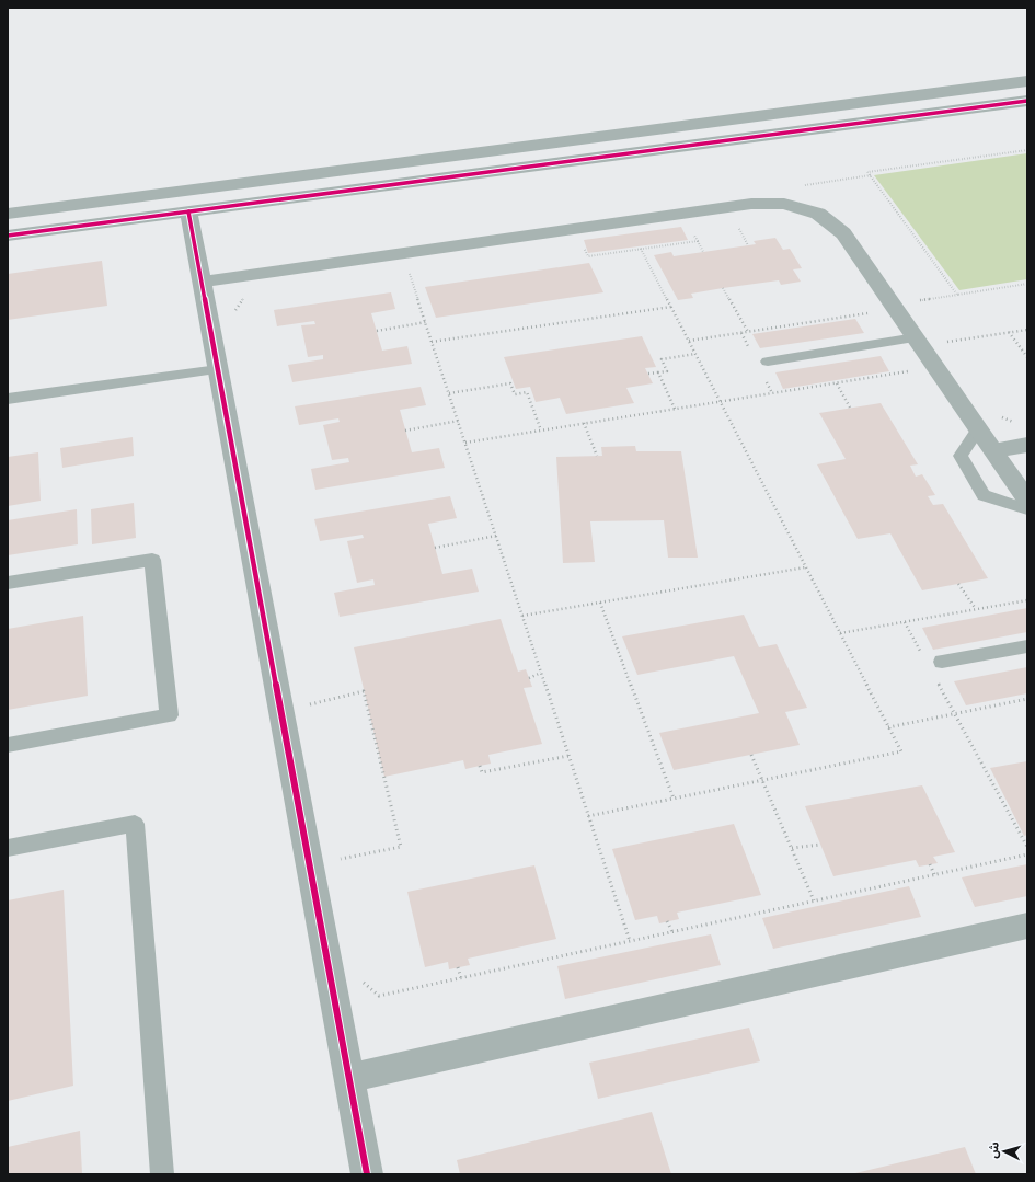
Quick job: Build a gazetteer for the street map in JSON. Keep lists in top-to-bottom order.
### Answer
{
  "north": "left"
}
